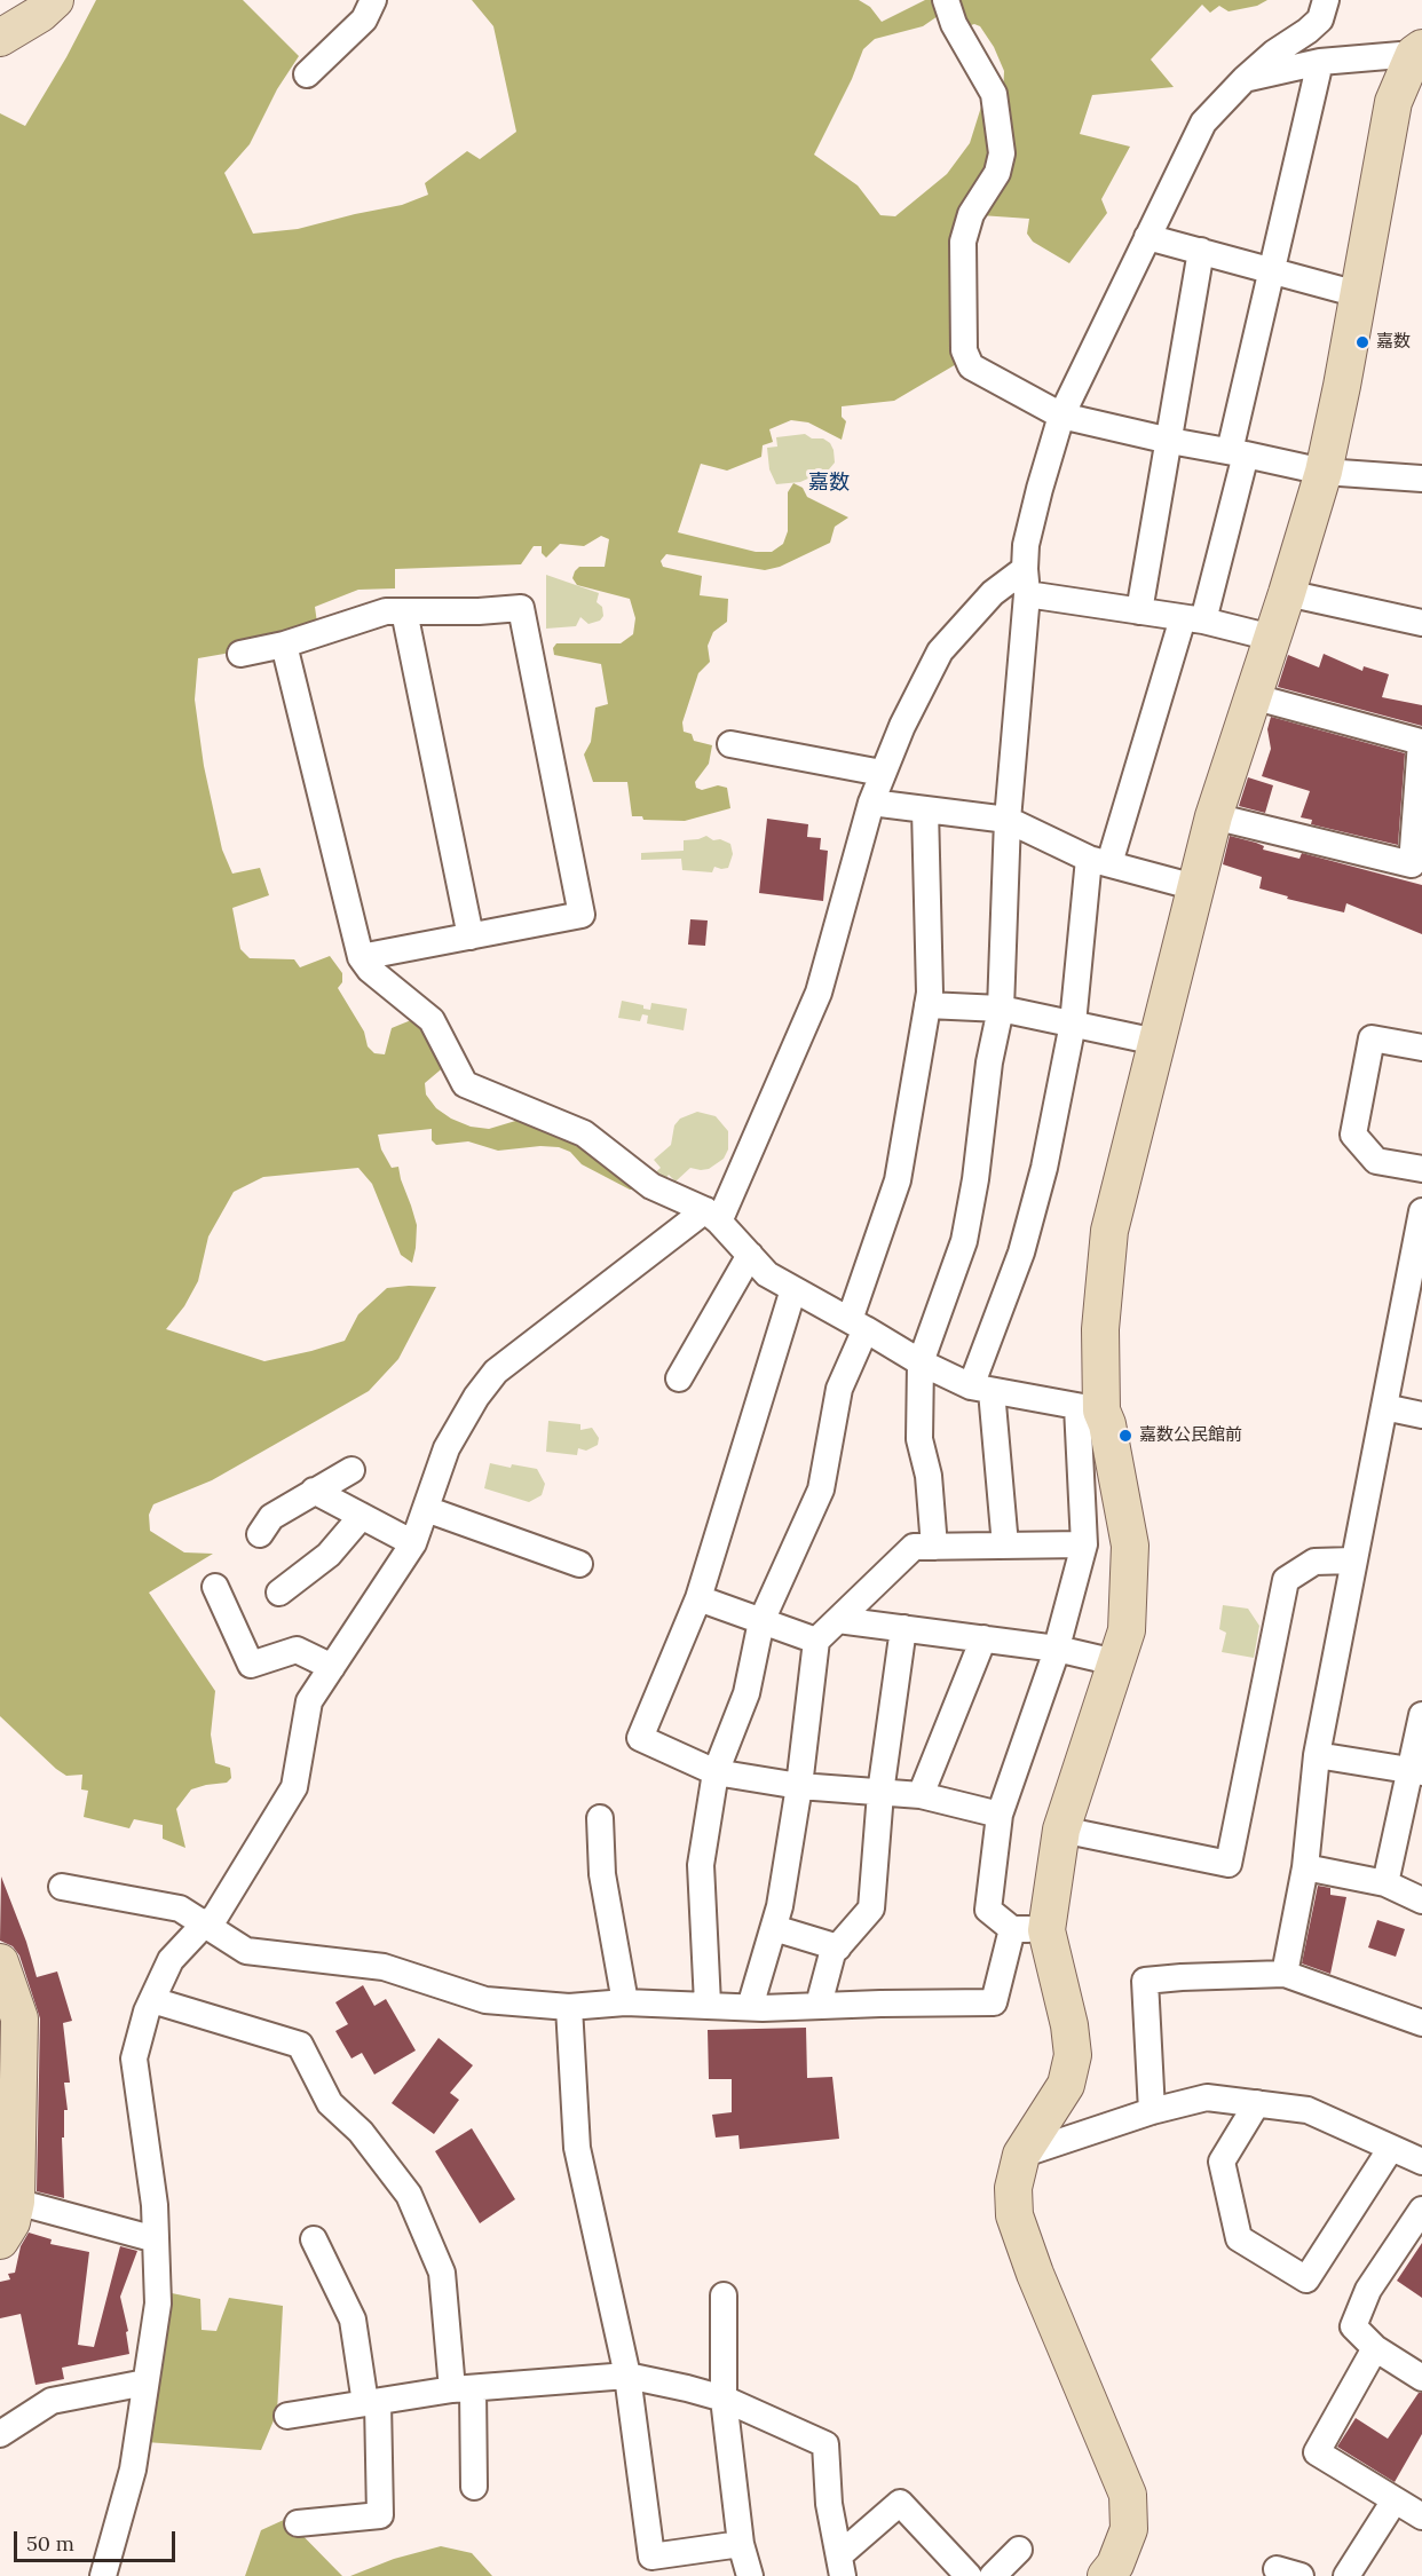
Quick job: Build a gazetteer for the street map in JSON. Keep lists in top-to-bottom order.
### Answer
{
  "districts": ["嘉数"],
  "places": ["嘉数", "嘉数公民館前"],
  "scale_bar": "50 m"
}
